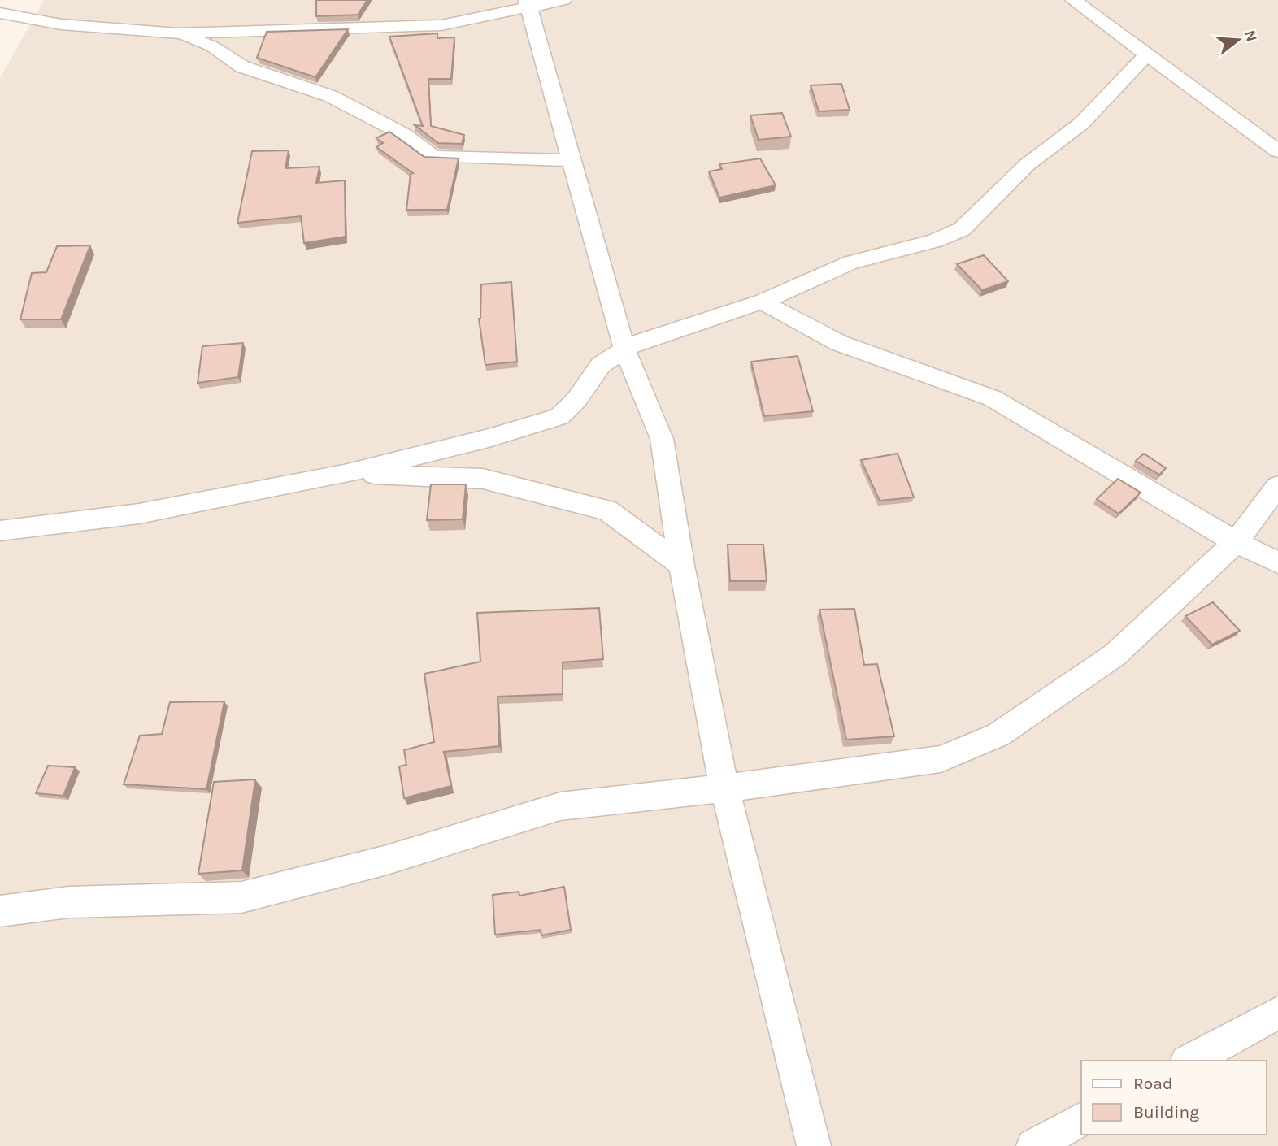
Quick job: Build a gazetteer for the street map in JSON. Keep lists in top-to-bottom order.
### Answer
{
  "legend": ["Road", "Building"],
  "north": "right"
}
